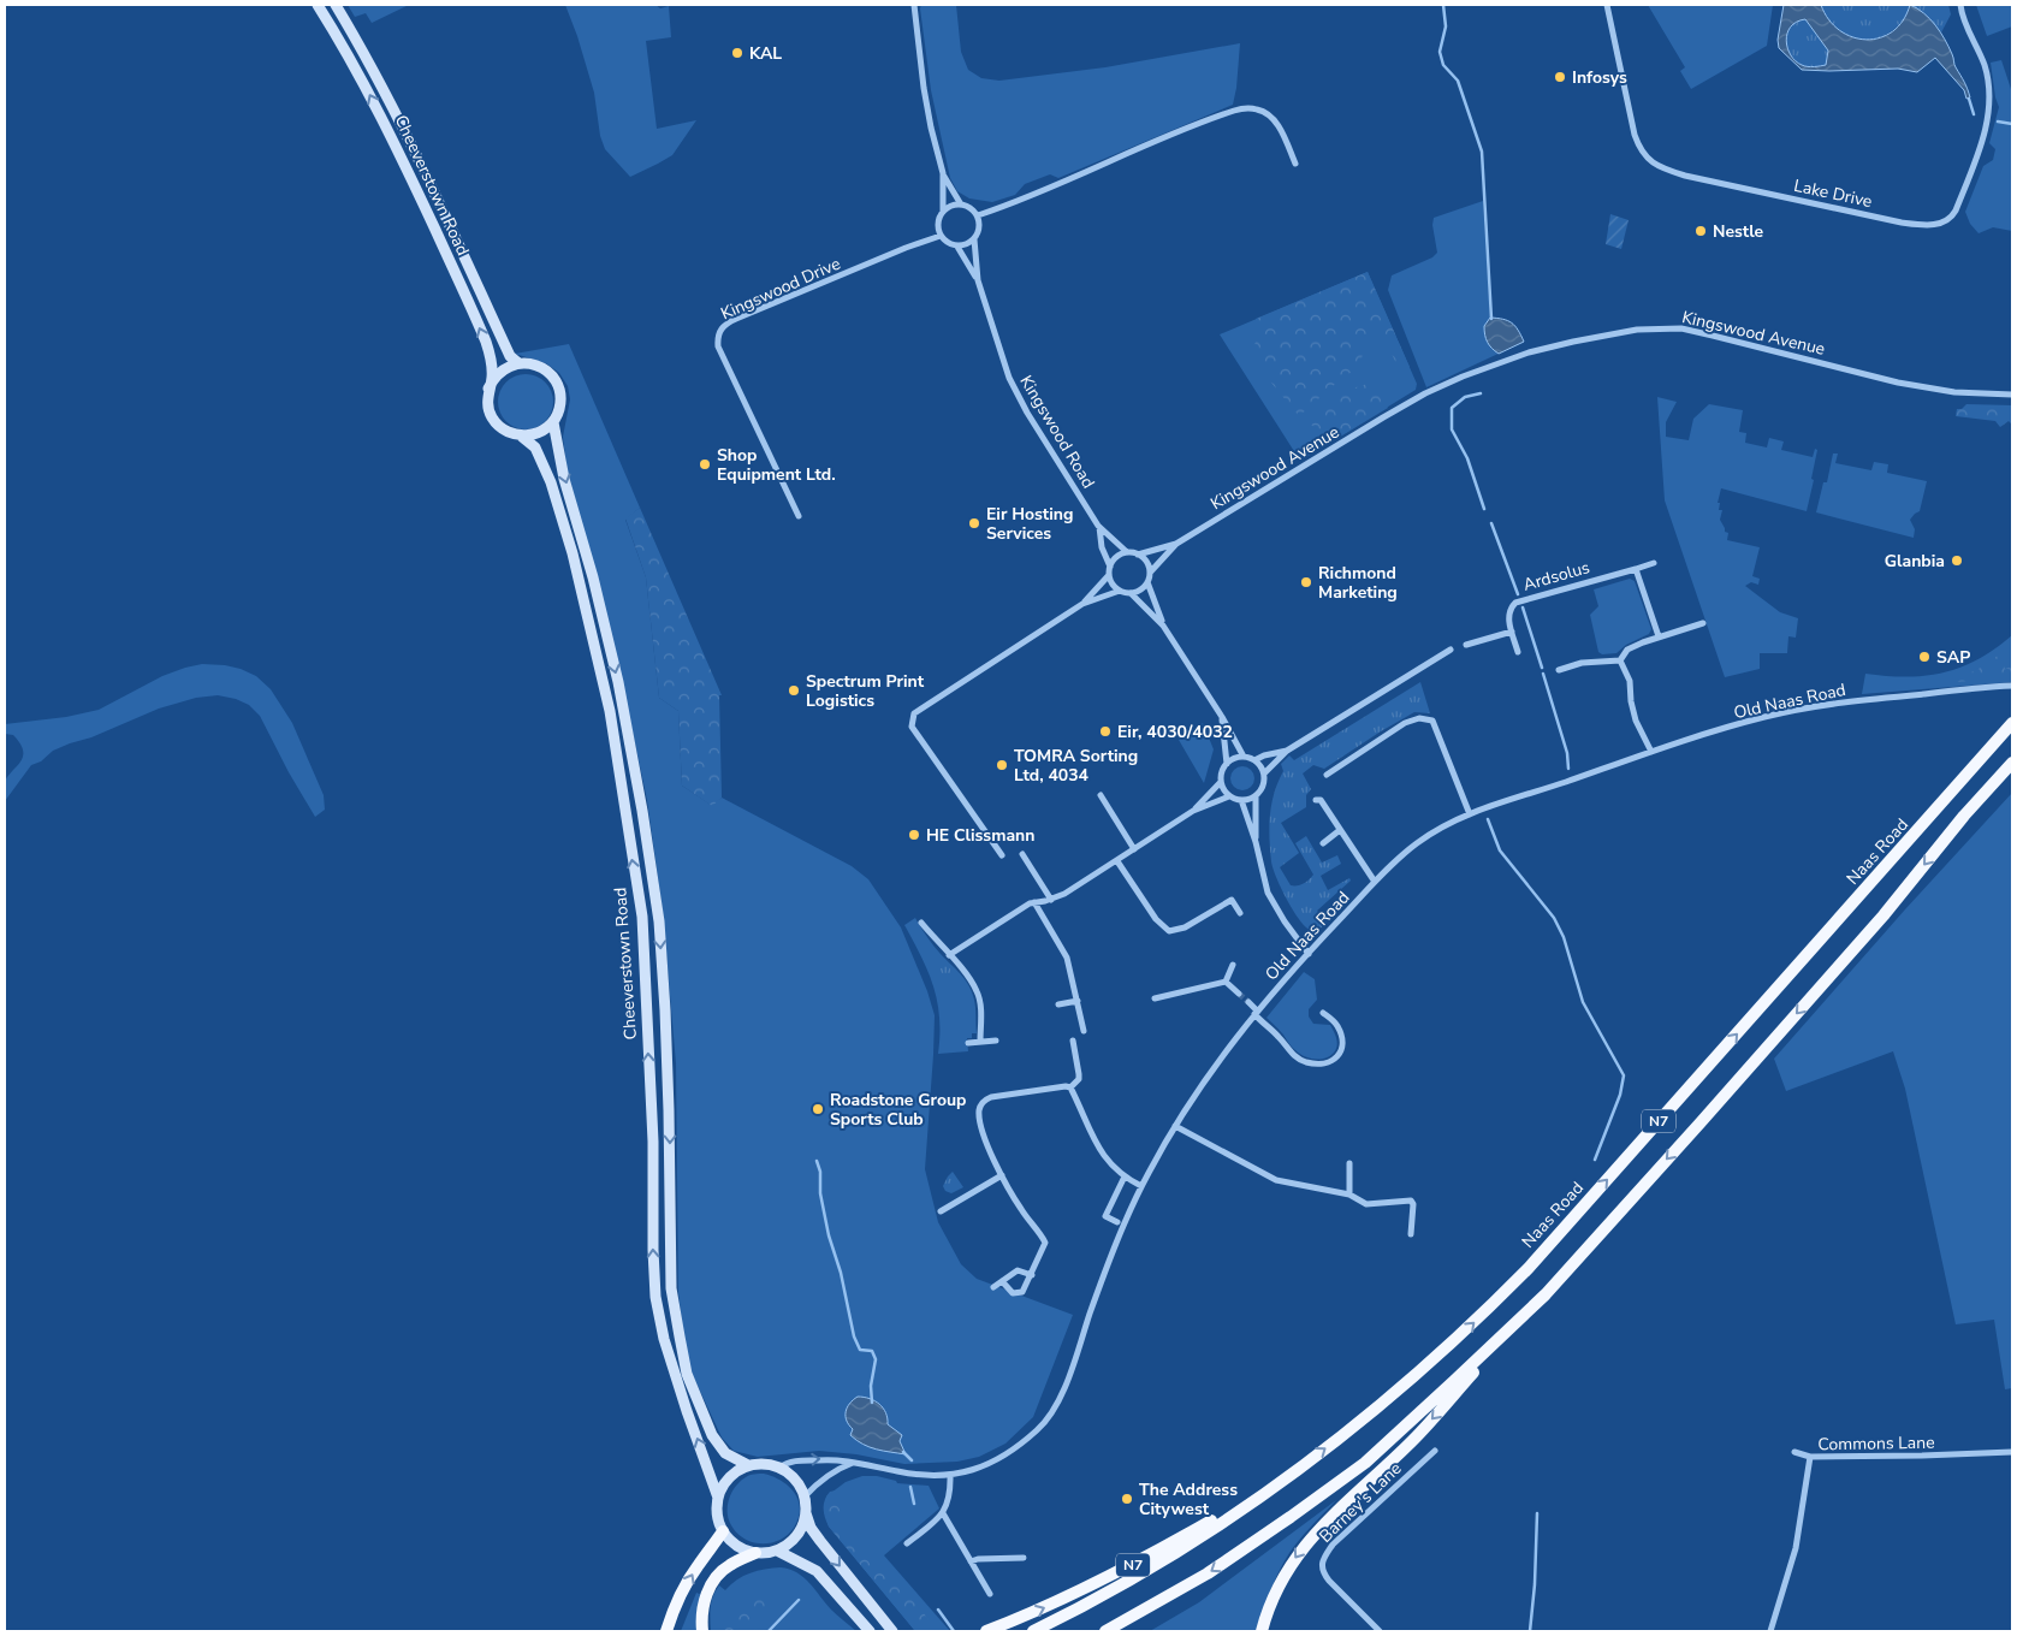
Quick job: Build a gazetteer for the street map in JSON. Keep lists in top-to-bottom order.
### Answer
{
  "streets": {
    "highway": ["Naas Road", "N7"],
    "main road": ["Cheeverstown Road"],
    "street": [
      "Lake Drive",
      "Kingswood Drive",
      "Kingswood Avenue",
      "Kingswood Road",
      "Ardsolus",
      "Old Naas Road",
      "Commons Lane",
      "Barney's Lane"
    ]
  },
  "crossings": [
    ["Cheeverstown Road", "Old Naas Road"],
    ["Kingswood Drive", "Kingswood Road"],
    ["Kingswood Avenue", "Kingswood Road"],
    ["Naas Road", "N7"]
  ],
  "places": [
    "KAL",
    "Infosys",
    "Nestle",
    "Shop Equipment Ltd.",
    "Eir Hosting Services",
    "Glanbia",
    "Richmond Marketing",
    "SAP",
    "Spectrum Print Logistics",
    "Eir, 4030/4032",
    "TOMRA Sorting Ltd, 4034",
    "HE Clissmann",
    "Roadstone Group Sports Club",
    "The Address Citywest"
  ]
}
